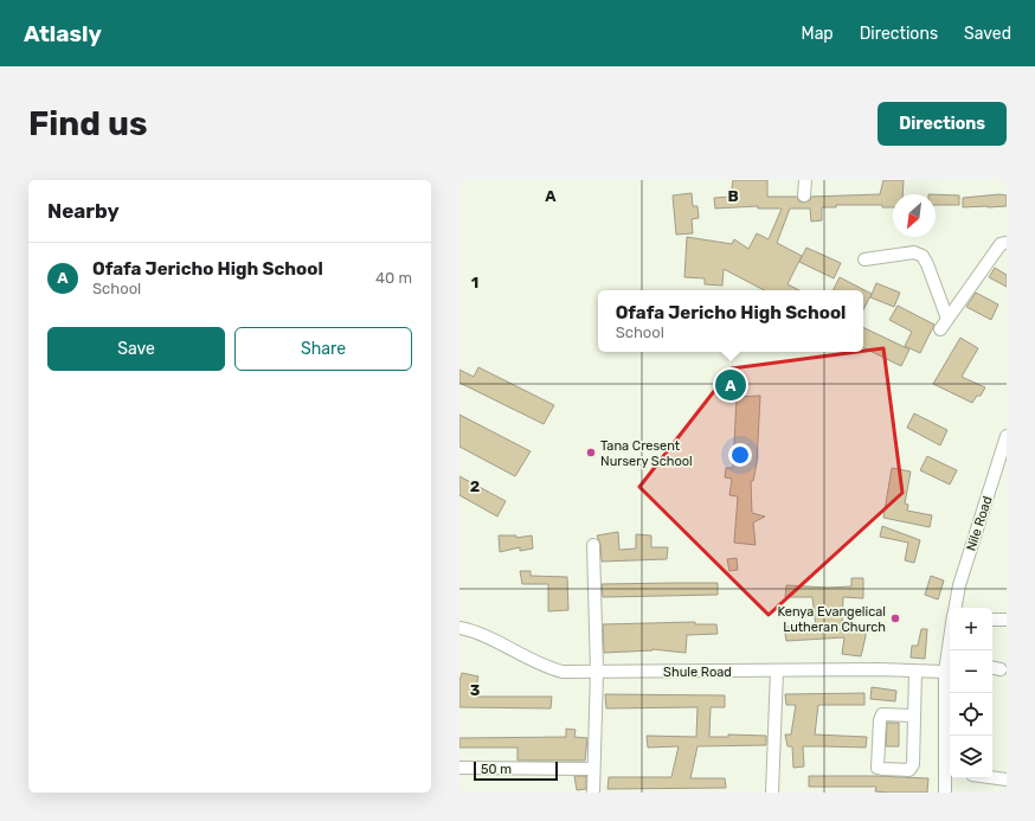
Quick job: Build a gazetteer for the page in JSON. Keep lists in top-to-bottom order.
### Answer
{
  "streets": {
    "street": ["Nile Road", "Shule Road"]
  },
  "places": ["Tana Cresent Nursery School", "Kenya Evangelical Lutheran Church"],
  "scale_bar": "50 m",
  "north": "bottom left",
  "page": {
    "header": "Atlasly",
    "nav": ["Map", "Directions", "Saved"],
    "buttons": [
      "Directions",
      ["Save", "Share"]
    ],
    "title": "Find us",
    "heading": "Nearby",
    "list": [
      {
        "mark": "A",
        "name": "Ofafa Jericho High School",
        "note": "School",
        "value": "40 m"
      }
    ],
    "popup": ["Ofafa Jericho High School", "School"],
    "pins": "A",
    "map_buttons": ["+", "−"],
    "scale": "50 m"
  },
  "grid": {
    "columns": ["A", "B"],
    "rows": ["1", "2", "3"]
  }
}
